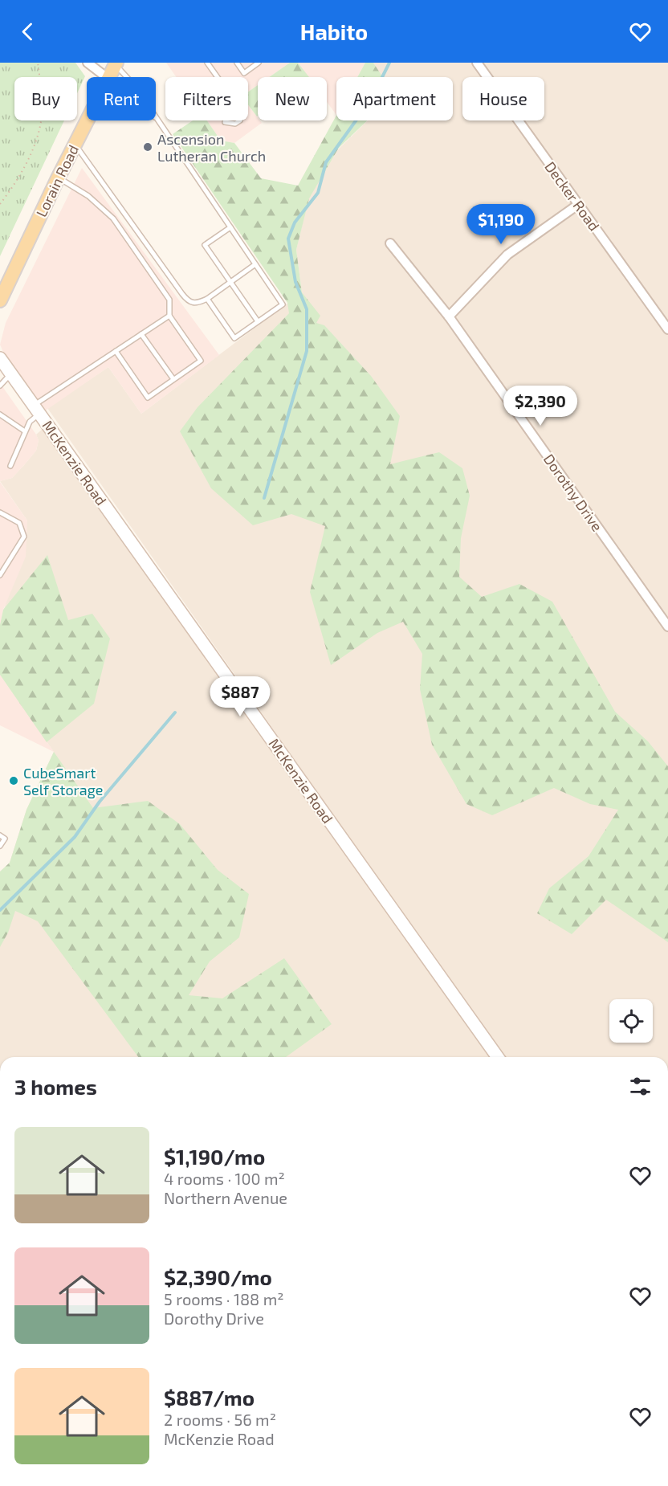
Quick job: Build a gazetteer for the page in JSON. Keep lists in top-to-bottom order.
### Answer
{
  "streets": {
    "main road": ["Lorain Road"],
    "street": ["Decker Road", "McKenzie Road", "Dorothy Drive"]
  },
  "places": ["Ascension Lutheran Church", "CubeSmart Self Storage"],
  "page": {
    "header": "Habito",
    "chip": [
      "Buy",
      "Rent",
      "Filters",
      "New",
      "Apartment",
      "House"
    ],
    "price": ["$1,190", "$2,390", "$887"],
    "heading": "3 homes",
    "list": [
      {
        "name": "$1,190/mo",
        "note": "4 rooms · 100 m² · Northern Avenue"
      },
      {
        "name": "$2,390/mo",
        "note": "5 rooms · 188 m² · Dorothy Drive"
      },
      {
        "name": "$887/mo",
        "note": "2 rooms · 56 m² · McKenzie Road"
      }
    ]
  }
}
